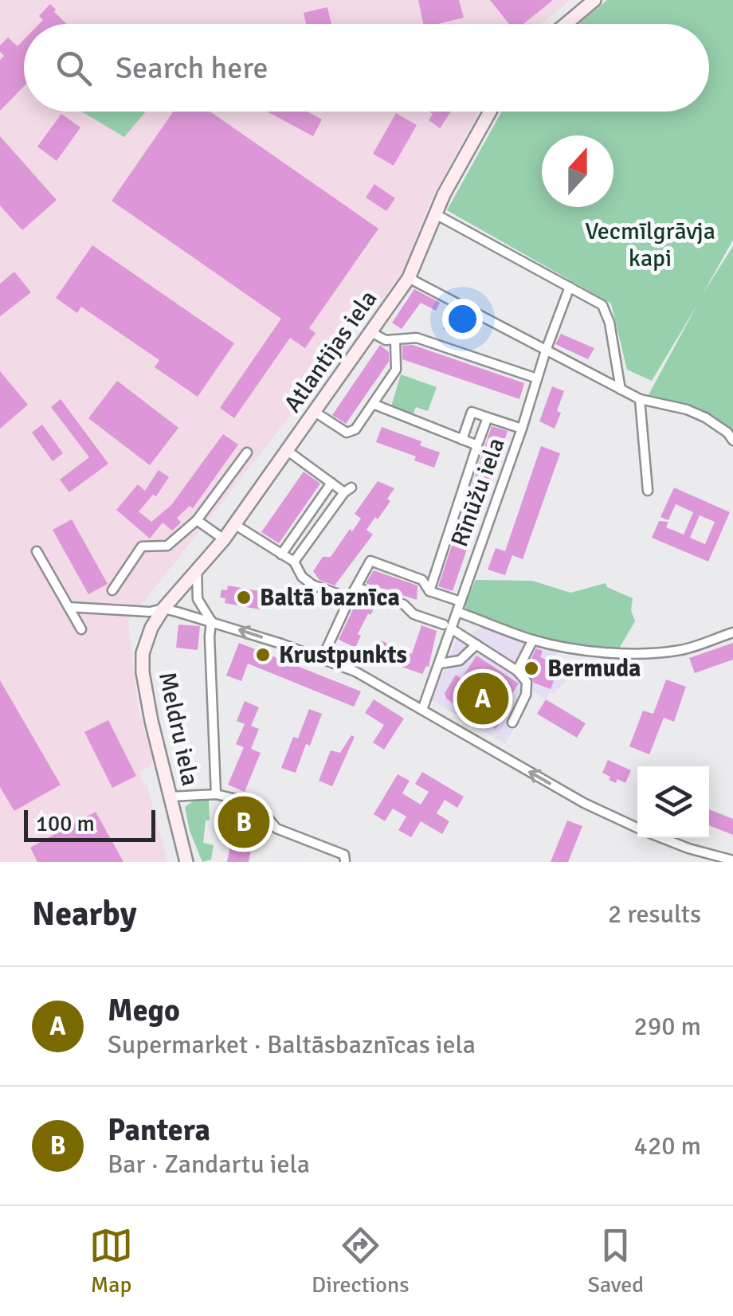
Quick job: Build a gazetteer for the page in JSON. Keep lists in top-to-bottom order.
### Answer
{
  "streets": {
    "main road": ["Atlantijas iela", "Meldru iela"],
    "street": ["Rīnūžu iela"]
  },
  "crossings": [
    ["Atlantijas iela", "Meldru iela"]
  ],
  "parks": ["Vecmīlgrāvja kapi"],
  "places": ["Baltā baznīca", "Krustpunkts", "Bermuda"],
  "scale_bar": "100 m",
  "north": "top",
  "page": {
    "search": "Search here",
    "pins": ["A", "B"],
    "scale": "100 m",
    "heading": ["Nearby", "2 results"],
    "list": [
      {
        "mark": "A",
        "name": "Mego",
        "note": "Supermarket · Baltāsbaznīcas iela",
        "value": "290 m"
      },
      {
        "mark": "B",
        "name": "Pantera",
        "note": "Bar · Zandartu iela",
        "value": "420 m"
      }
    ],
    "nav": ["Map", "Directions", "Saved"]
  }
}
